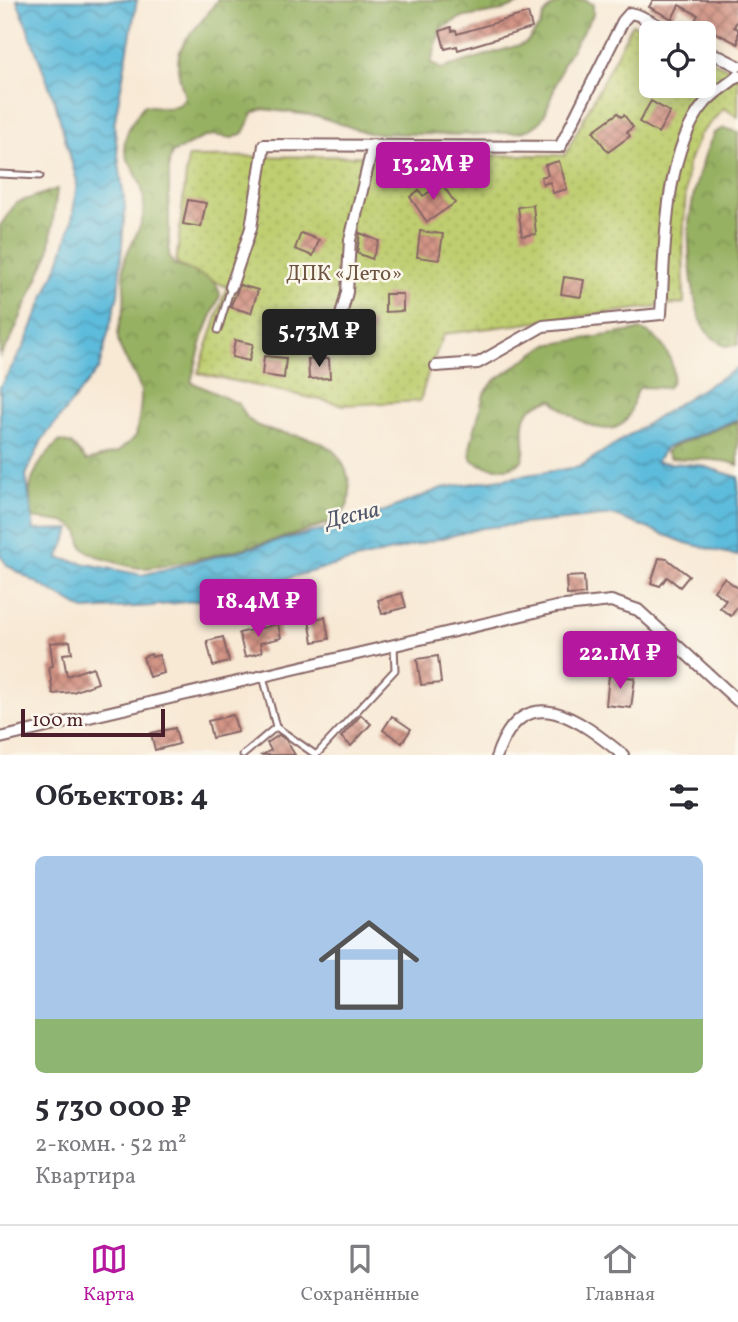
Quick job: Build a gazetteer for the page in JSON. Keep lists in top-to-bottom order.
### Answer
{
  "water": ["Десна"],
  "parks": ["ДПК «Лето»"],
  "scale_bar": "100 m",
  "page": {
    "price": [
      "13.2M ₽",
      "5.73M ₽",
      "18.4M ₽",
      "22.1M ₽"
    ],
    "scale": "100 m",
    "heading": "Объектов: 4",
    "list": [
      {
        "name": "5 730 000 ₽",
        "note": "2-комн. · 52 m² · Квартира"
      }
    ],
    "tabs": ["Карта", "Сохранённые", "Главная"]
  }
}
